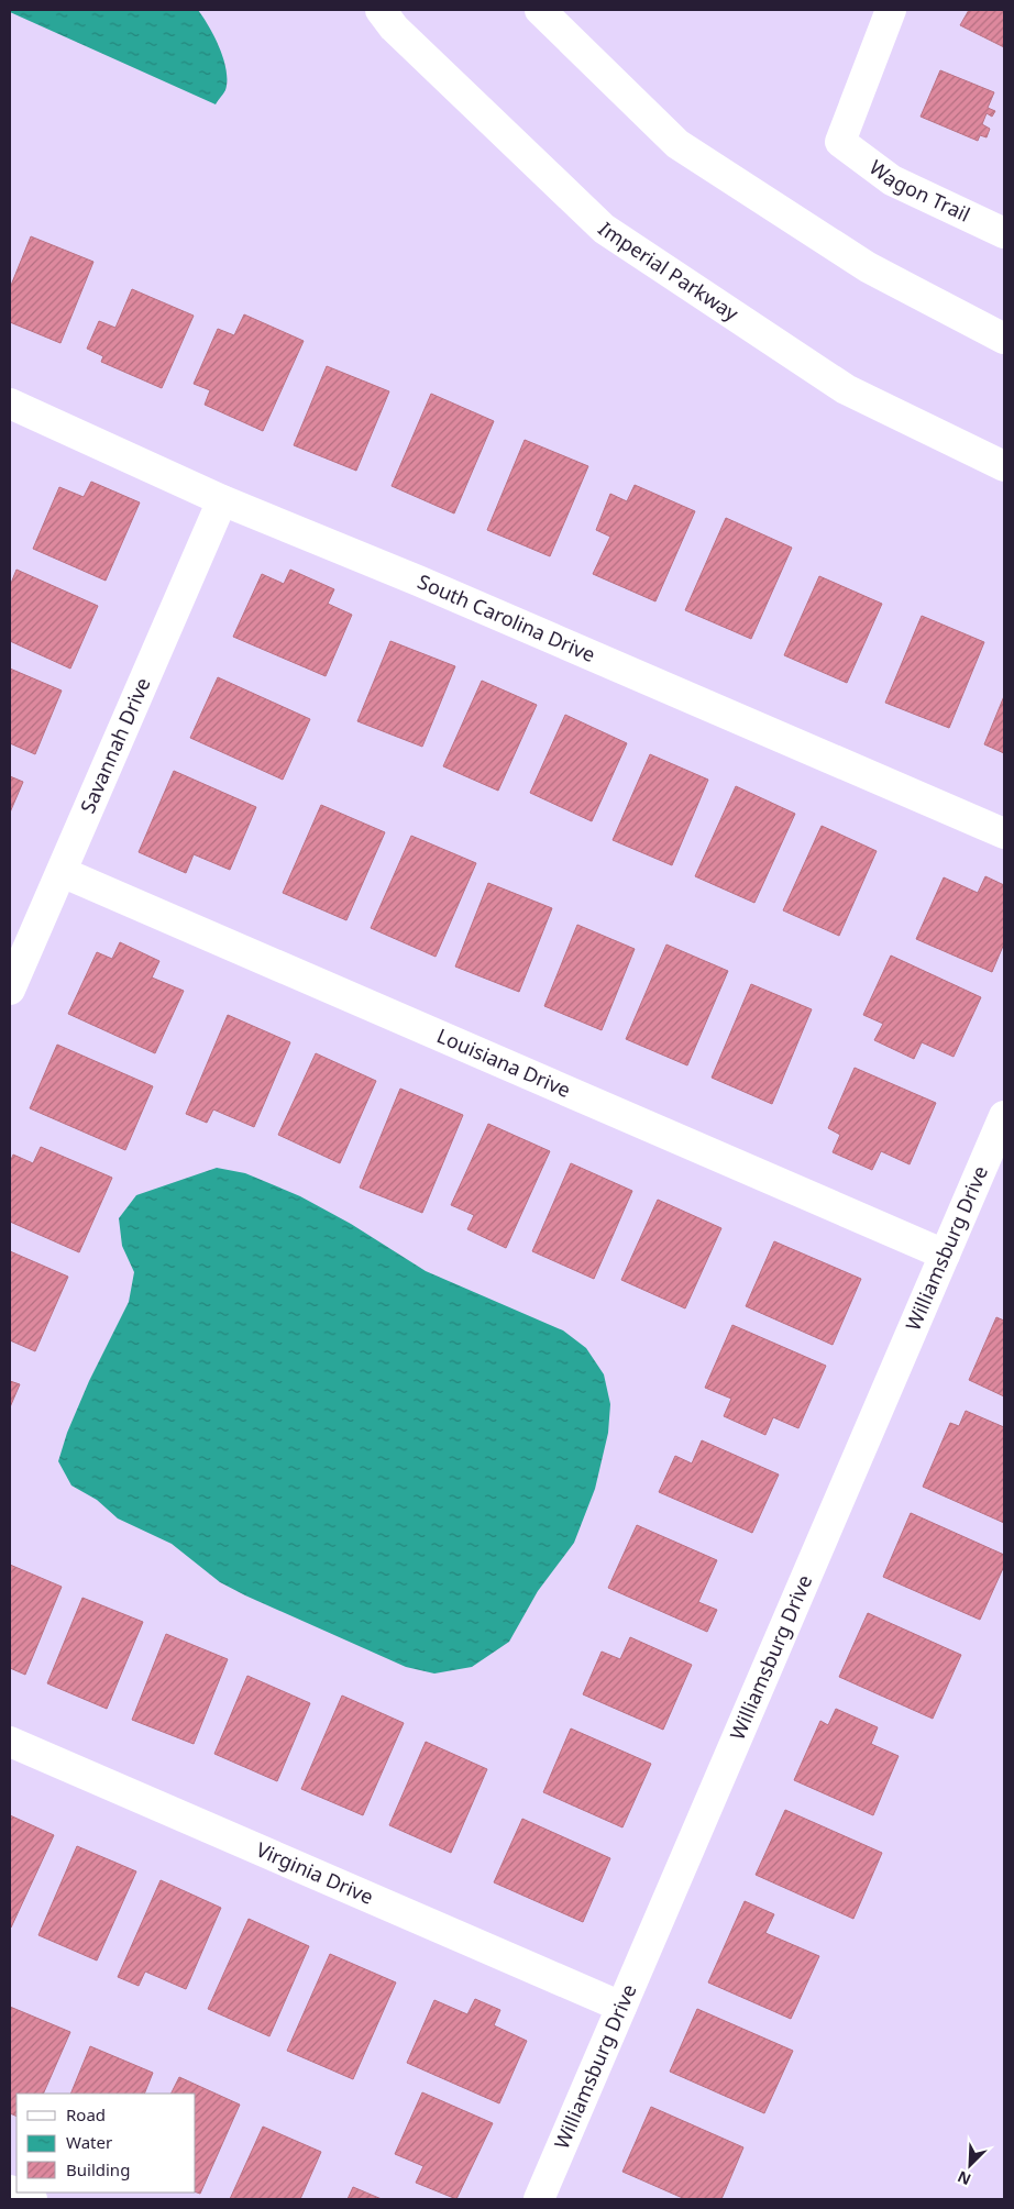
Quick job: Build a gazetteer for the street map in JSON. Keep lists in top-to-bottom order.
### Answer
{
  "streets": {
    "street": [
      "Wagon Trail",
      "Imperial Parkway",
      "South Carolina Drive",
      "Savannah Drive",
      "Louisiana Drive",
      "Williamsburg Drive",
      "Virginia Drive"
    ]
  },
  "crossings": [
    ["South Carolina Drive", "Savannah Drive"],
    ["Savannah Drive", "Louisiana Drive"],
    ["Louisiana Drive", "Williamsburg Drive"],
    ["Williamsburg Drive", "Virginia Drive"]
  ],
  "legend": ["Road", "Water", "Building"],
  "north": "bottom left"
}
